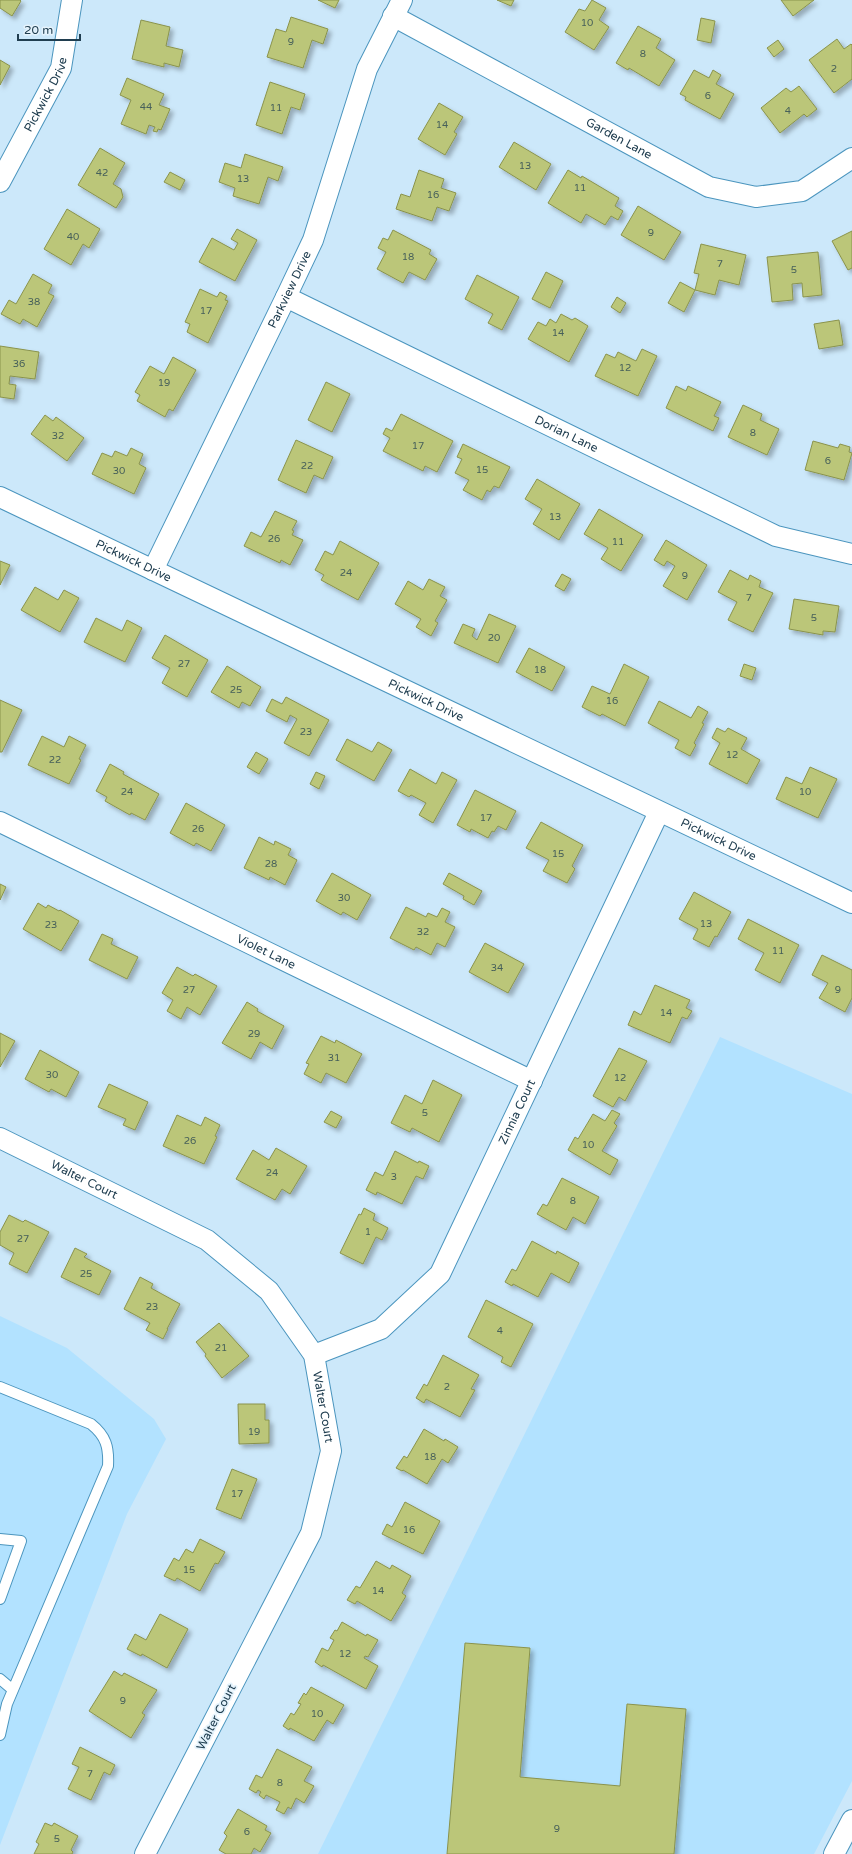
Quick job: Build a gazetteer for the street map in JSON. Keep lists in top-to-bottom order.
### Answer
{
  "streets": {
    "street": [
      "Pickwick Drive",
      "Garden Lane",
      "Parkview Drive",
      "Dorian Lane",
      "Violet Lane",
      "Zinnia Court",
      "Walter Court"
    ]
  },
  "crossings": [
    ["Pickwick Drive", "Parkview Drive"],
    ["Pickwick Drive", "Zinnia Court"],
    ["Garden Lane", "Parkview Drive"],
    ["Parkview Drive", "Dorian Lane"],
    ["Violet Lane", "Zinnia Court"],
    ["Zinnia Court", "Walter Court"]
  ],
  "house_numbers": [
    "10",
    "9",
    "8",
    "2",
    "6",
    "44",
    "11",
    "4",
    "14",
    "13",
    "42",
    "13",
    "11",
    "16",
    "9",
    "40",
    "18",
    "7",
    "5",
    "38",
    "17",
    "14",
    "36",
    "12",
    "19",
    "8",
    "32",
    "17",
    "6",
    "22",
    "15",
    "30",
    "13",
    "26",
    "11",
    "24",
    "9",
    "7",
    "5",
    "20",
    "27",
    "18",
    "25",
    "16",
    "23",
    "12",
    "22",
    "24",
    "10",
    "17",
    "26",
    "15",
    "28",
    "30",
    "13",
    "23",
    "32",
    "11",
    "34",
    "27",
    "9",
    "14",
    "29",
    "31",
    "30",
    "12",
    "5",
    "26",
    "10",
    "24",
    "3",
    "8",
    "1",
    "27",
    "25",
    "23",
    "4",
    "21",
    "2",
    "19",
    "18",
    "17",
    "16",
    "15",
    "14",
    "12",
    "9",
    "10",
    "7",
    "8",
    "9",
    "6",
    "5"
  ],
  "scale_bar": "20 m"
}
